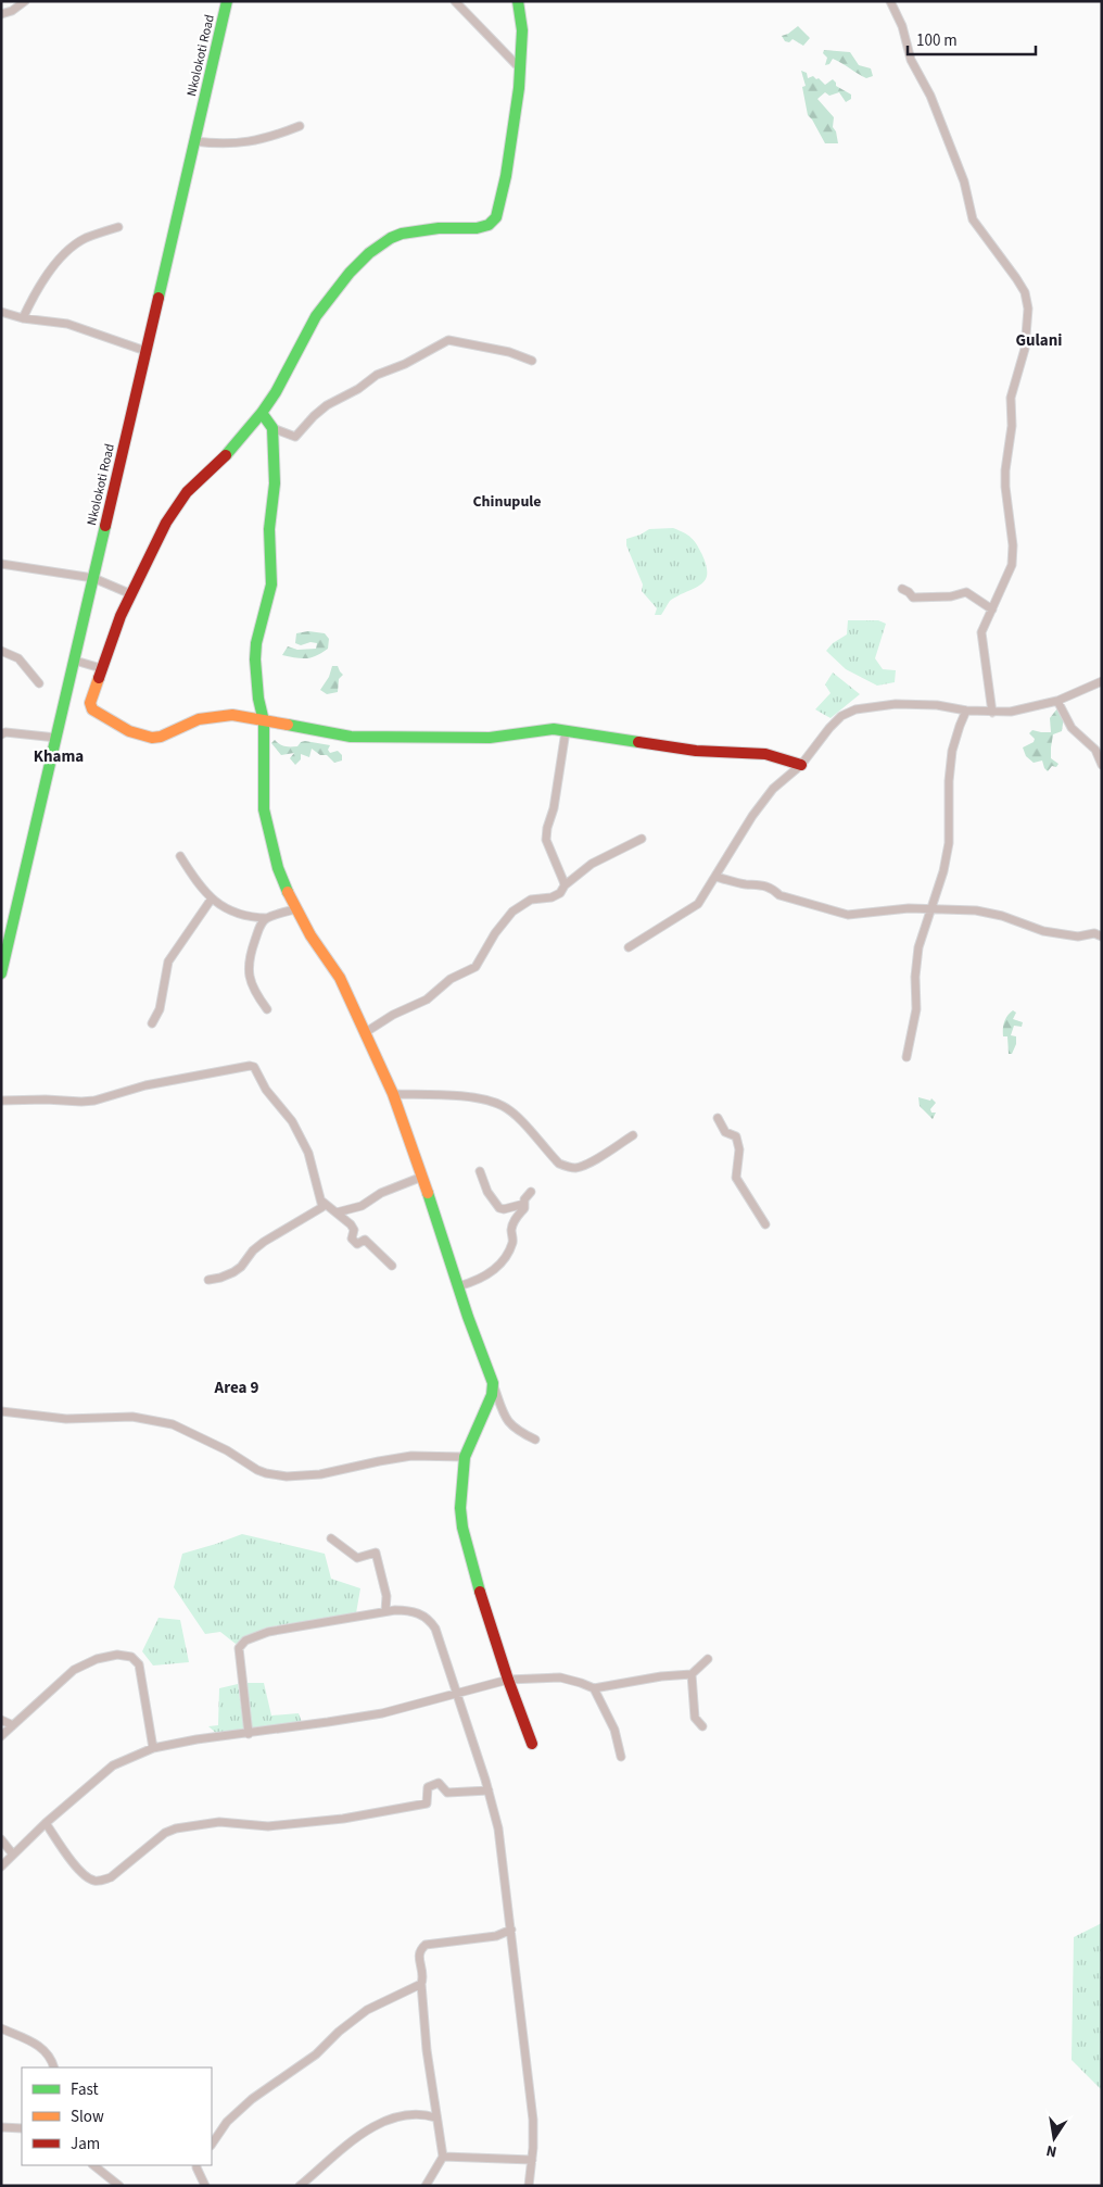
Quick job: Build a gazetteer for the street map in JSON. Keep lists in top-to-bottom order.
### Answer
{
  "streets": {
    "street": ["Nkolokoti Road"]
  },
  "districts": [
    "Gulani",
    "Chinupule",
    "Khama",
    "Area 9"
  ],
  "legend": ["Fast", "Slow", "Jam"],
  "scale_bar": "100 m",
  "north": "bottom"
}
